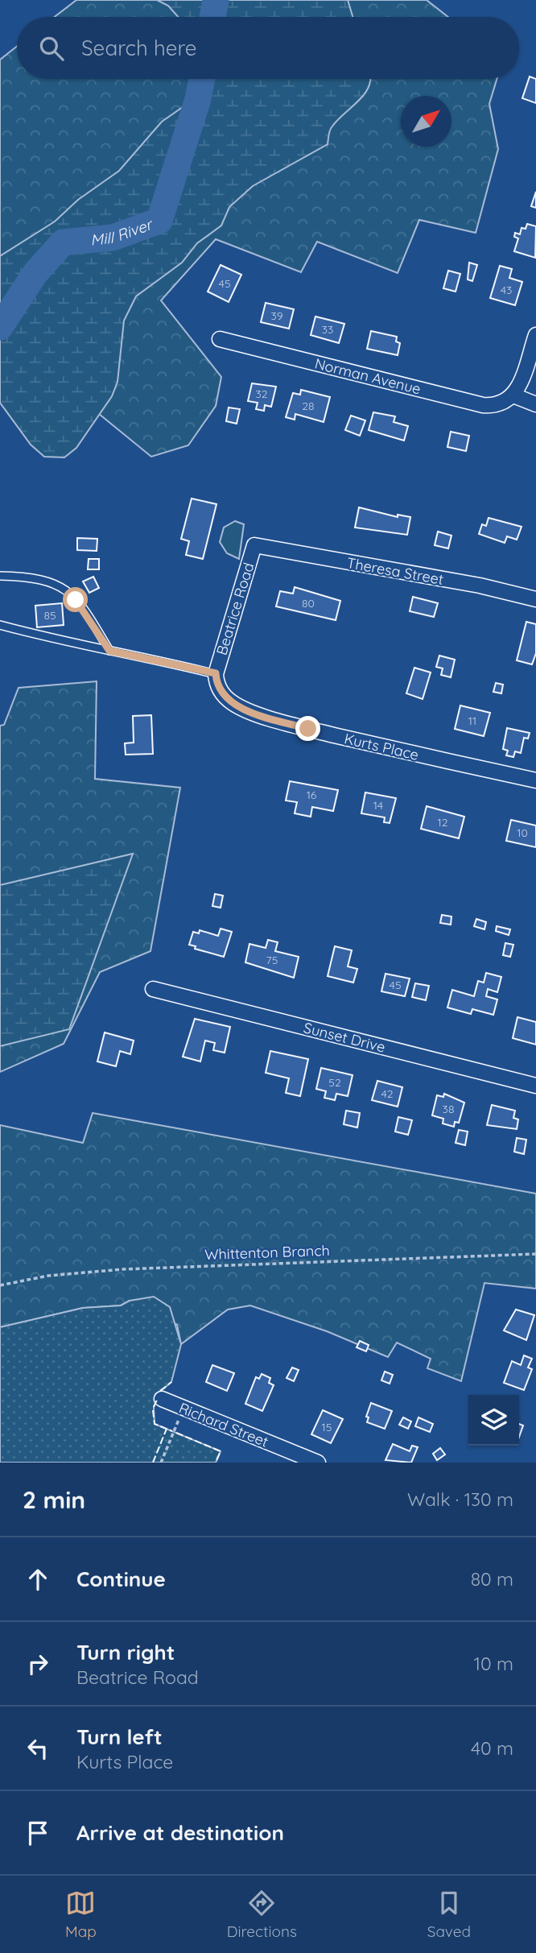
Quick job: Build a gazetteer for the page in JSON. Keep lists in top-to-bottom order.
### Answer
{
  "streets": {
    "street": [
      "Norman Avenue",
      "Theresa Street",
      "Beatrice Road",
      "Kurts Place",
      "Sunset Drive",
      "Richard Street"
    ],
    "path": ["Whittenton Branch"]
  },
  "crossings": [
    ["Theresa Street", "Beatrice Road"],
    ["Beatrice Road", "Kurts Place"]
  ],
  "water": ["Mill River"],
  "house_numbers": [
    "45",
    "43",
    "39",
    "33",
    "32",
    "28",
    "80",
    "85",
    "11",
    "16",
    "14",
    "12",
    "10",
    "75",
    "45",
    "52",
    "42",
    "38",
    "15"
  ],
  "north": "top right",
  "page": {
    "search": "Search here",
    "heading": ["2 min", "Walk · 130 m"],
    "list": [
      ["Continue", "80 m"],
      ["Turn right", "Beatrice Road", "10 m"],
      ["Turn left", "Kurts Place", "40 m"],
      "Arrive at destination"
    ],
    "nav": ["Map", "Directions", "Saved"]
  }
}
